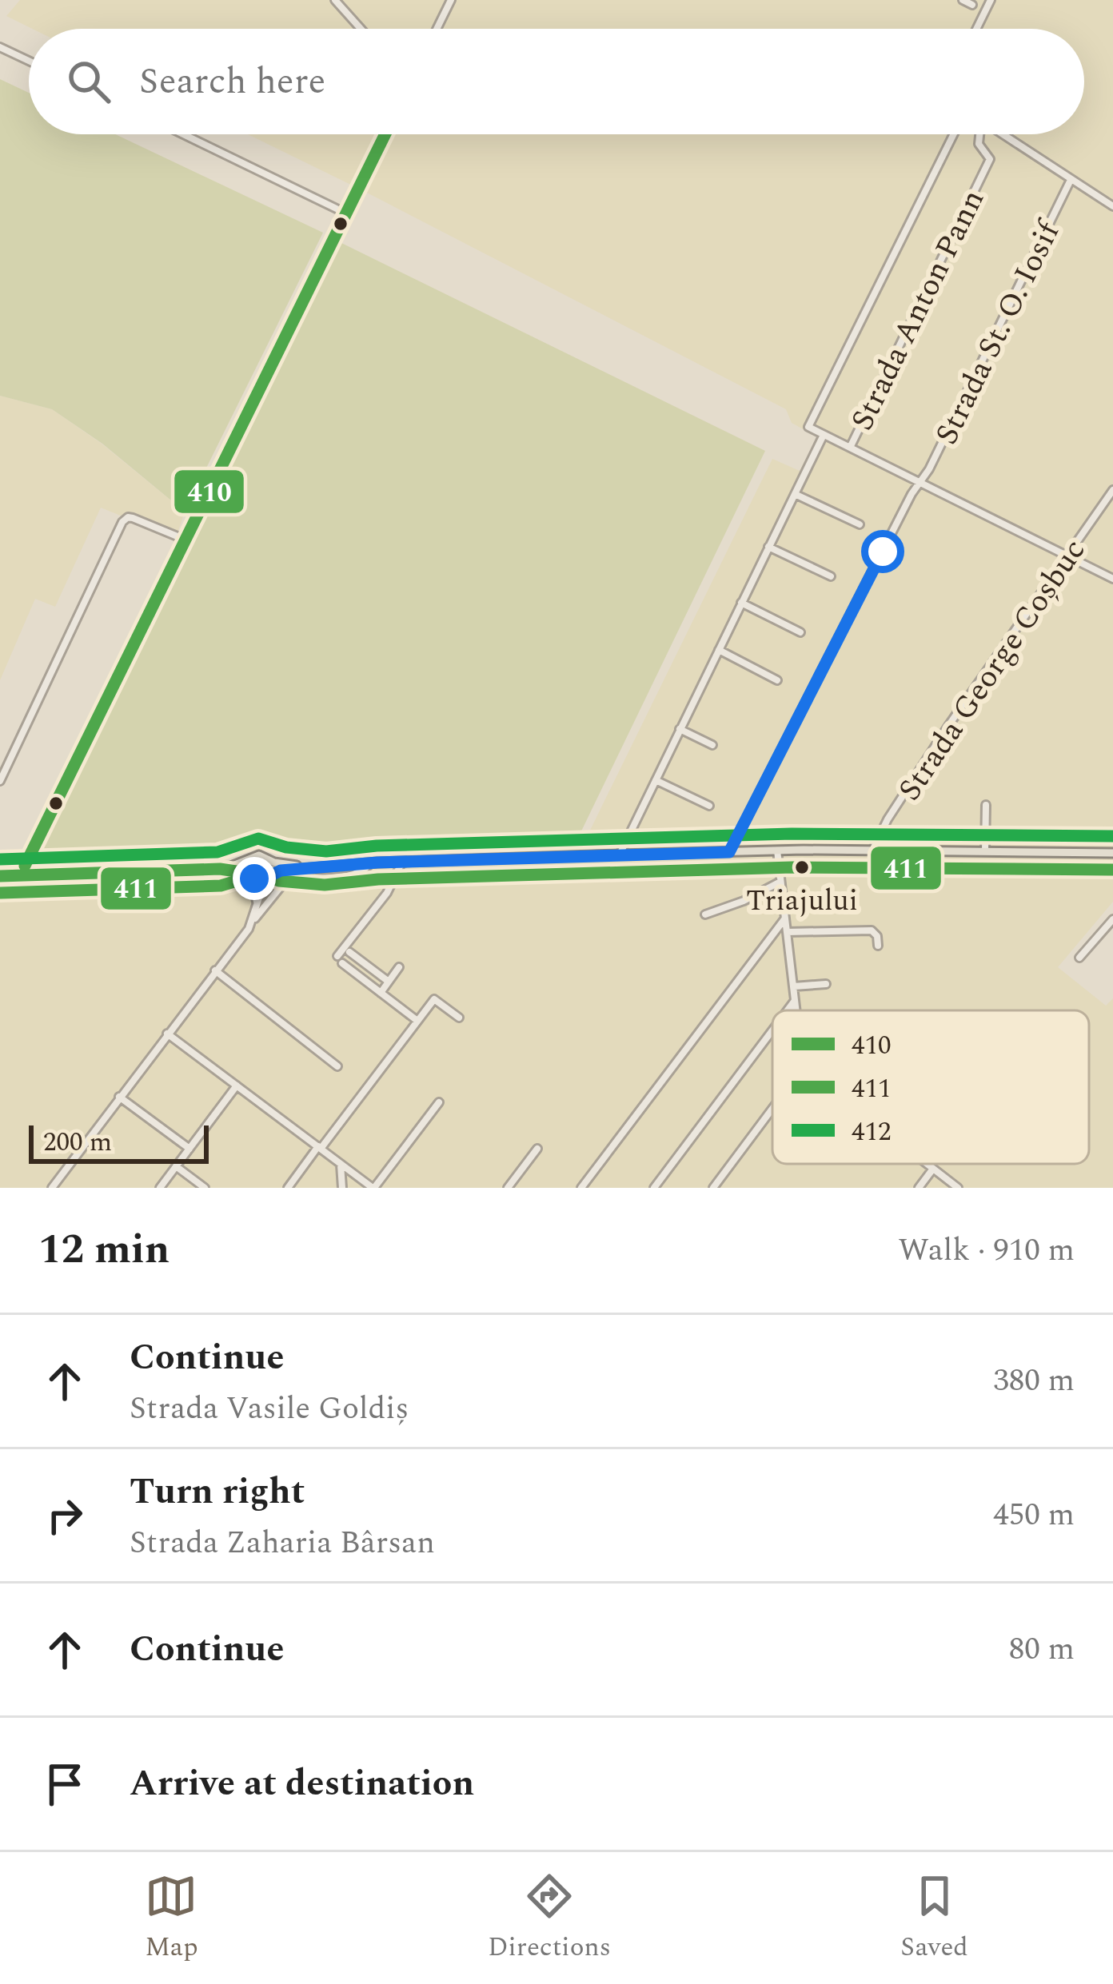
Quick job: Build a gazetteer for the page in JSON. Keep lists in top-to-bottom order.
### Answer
{
  "streets": {
    "street": ["Strada Anton Pann", "Strada St. O. Iosif", "Strada George Coșbuc"]
  },
  "places": ["Triajului"],
  "lines": ["transit line 410", "transit line 412", "transit line 411"],
  "legend": ["410", "411", "412"],
  "scale_bar": "200 m",
  "page": {
    "search": "Search here",
    "scale": "200 m",
    "heading": ["12 min", "Walk · 910 m"],
    "list": [
      ["Continue", "Strada Vasile Goldiș", "380 m"],
      ["Turn right", "Strada Zaharia Bârsan", "450 m"],
      ["Continue", "80 m"],
      "Arrive at destination"
    ],
    "nav": ["Map", "Directions", "Saved"]
  }
}
